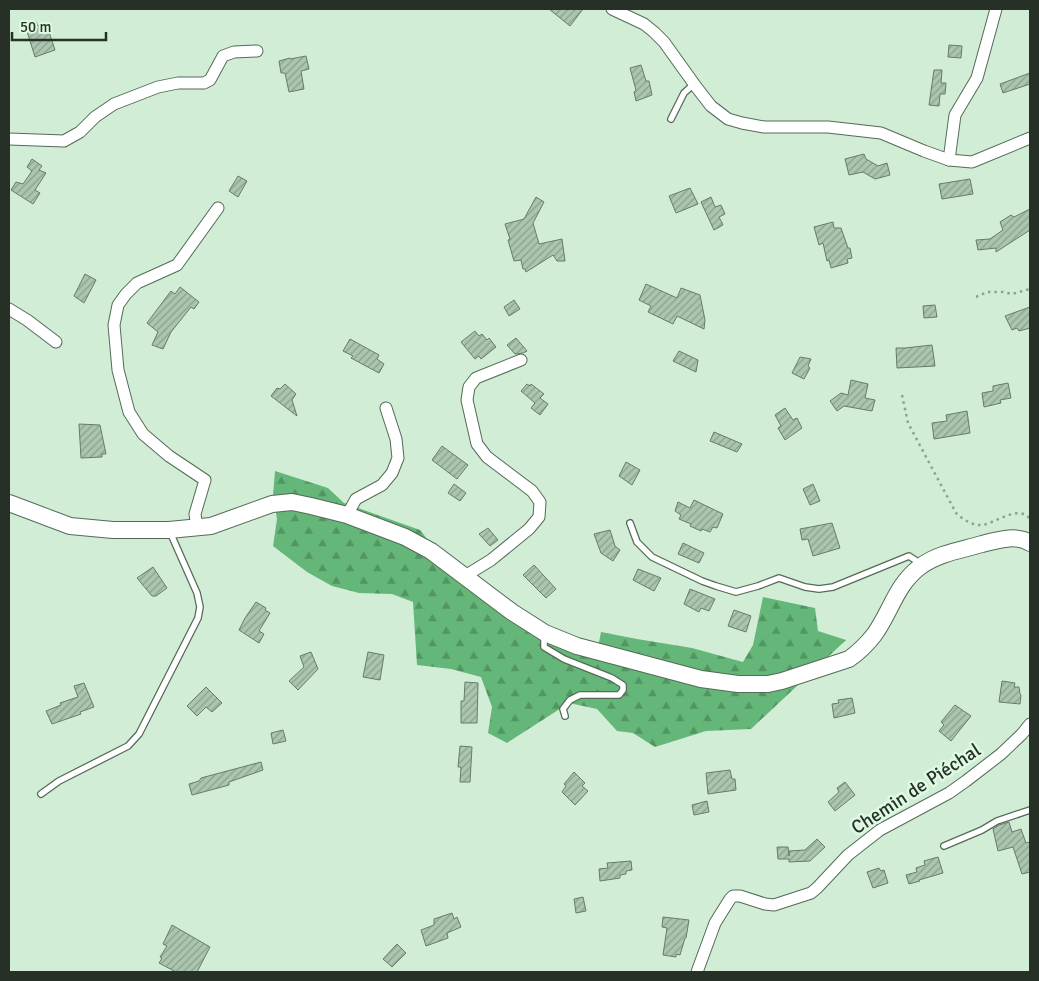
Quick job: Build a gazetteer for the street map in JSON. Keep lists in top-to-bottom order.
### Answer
{
  "streets": {
    "street": ["Chemin de Piéchal"]
  },
  "scale_bar": "50 m"
}
